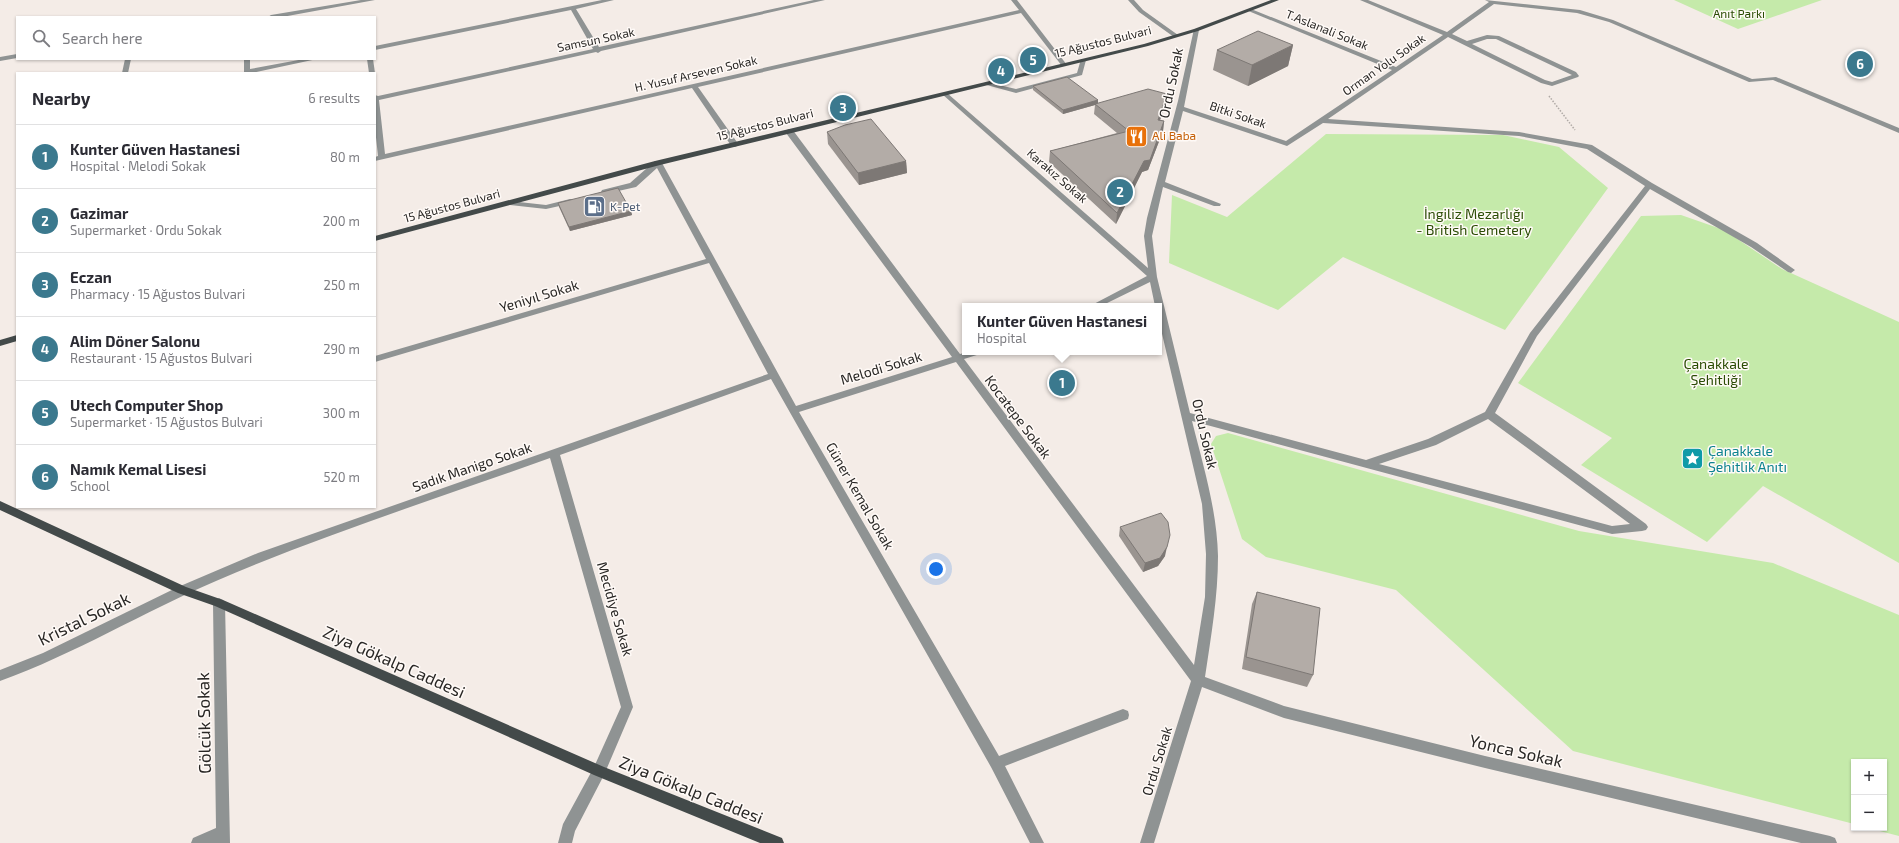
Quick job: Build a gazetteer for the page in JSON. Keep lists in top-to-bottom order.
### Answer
{
  "streets": {
    "main road": ["15 Ağustos Bulvari", "Ziya Gökalp Caddesi"],
    "street": [
      "T.Aslanali Sokak",
      "Samsun Sokak",
      "Orman Yolu Sokak",
      "H. Yusuf Arseven Sokak",
      "Ordu Sokak",
      "Bitki Sokak",
      "Karakız Sokak",
      "Yeniyıl Sokak",
      "Melodi Sokak",
      "Kocatepe Sokak",
      "Sadık Manigo Sokak",
      "Güner Kemal Sokak",
      "Mecidiye Sokak",
      "Kristal Sokak",
      "Gölcük Sokak",
      "Yonca Sokak"
    ]
  },
  "crossings": [
    ["T.Aslanali Sokak", "15 Ağustos Bulvari"],
    ["T.Aslanali Sokak", "Orman Yolu Sokak"],
    ["15 Ağustos Bulvari", "Ordu Sokak"],
    ["15 Ağustos Bulvari", "Karakız Sokak"],
    ["15 Ağustos Bulvari", "Kocatepe Sokak"],
    ["15 Ağustos Bulvari", "Güner Kemal Sokak"],
    ["Orman Yolu Sokak", "Bitki Sokak"],
    ["Ordu Sokak", "Bitki Sokak"],
    ["Ordu Sokak", "Karakız Sokak"],
    ["Ordu Sokak", "Kocatepe Sokak"],
    ["Ordu Sokak", "Yonca Sokak"],
    ["Yeniyıl Sokak", "Güner Kemal Sokak"],
    ["Melodi Sokak", "Kocatepe Sokak"],
    ["Melodi Sokak", "Güner Kemal Sokak"],
    ["Kocatepe Sokak", "Yonca Sokak"],
    ["Sadık Manigo Sokak", "Güner Kemal Sokak"],
    ["Sadık Manigo Sokak", "Mecidiye Sokak"],
    ["Sadık Manigo Sokak", "Kristal Sokak"],
    ["Sadık Manigo Sokak", "Ziya Gökalp Caddesi"],
    ["Mecidiye Sokak", "Ziya Gökalp Caddesi"],
    ["Kristal Sokak", "Ziya Gökalp Caddesi"],
    ["Ziya Gökalp Caddesi", "Gölcük Sokak"]
  ],
  "parks": ["Anıt Parkı", "İngiliz Mezarlığı - British Cemetery", "Çanakkale Şehitliği"],
  "places": {
    "restaurant": ["Ali Baba"],
    "fuel station": ["K-Pet"],
    "place": ["Çanakkale Şehitlik Anıtı"]
  },
  "page": {
    "search": "Search here",
    "pins": [
      "5",
      "6",
      "4",
      "3",
      "2",
      "1"
    ],
    "heading": ["Nearby", "6 results"],
    "list": [
      {
        "mark": "1",
        "name": "Kunter Güven Hastanesi",
        "note": "Hospital · Melodi Sokak",
        "value": "80 m"
      },
      {
        "mark": "2",
        "name": "Gazimar",
        "note": "Supermarket · Ordu Sokak",
        "value": "200 m"
      },
      {
        "mark": "3",
        "name": "Eczan",
        "note": "Pharmacy · 15 Ağustos Bulvari",
        "value": "250 m"
      },
      {
        "mark": "4",
        "name": "Alim Döner Salonu",
        "note": "Restaurant · 15 Ağustos Bulvari",
        "value": "290 m"
      },
      {
        "mark": "5",
        "name": "Utech Computer Shop",
        "note": "Supermarket · 15 Ağustos Bulvari",
        "value": "300 m"
      },
      {
        "mark": "6",
        "name": "Namık Kemal Lisesi",
        "note": "School",
        "value": "520 m"
      }
    ],
    "popup": ["Kunter Güven Hastanesi", "Hospital"],
    "map_buttons": ["+", "−"]
  }
}
